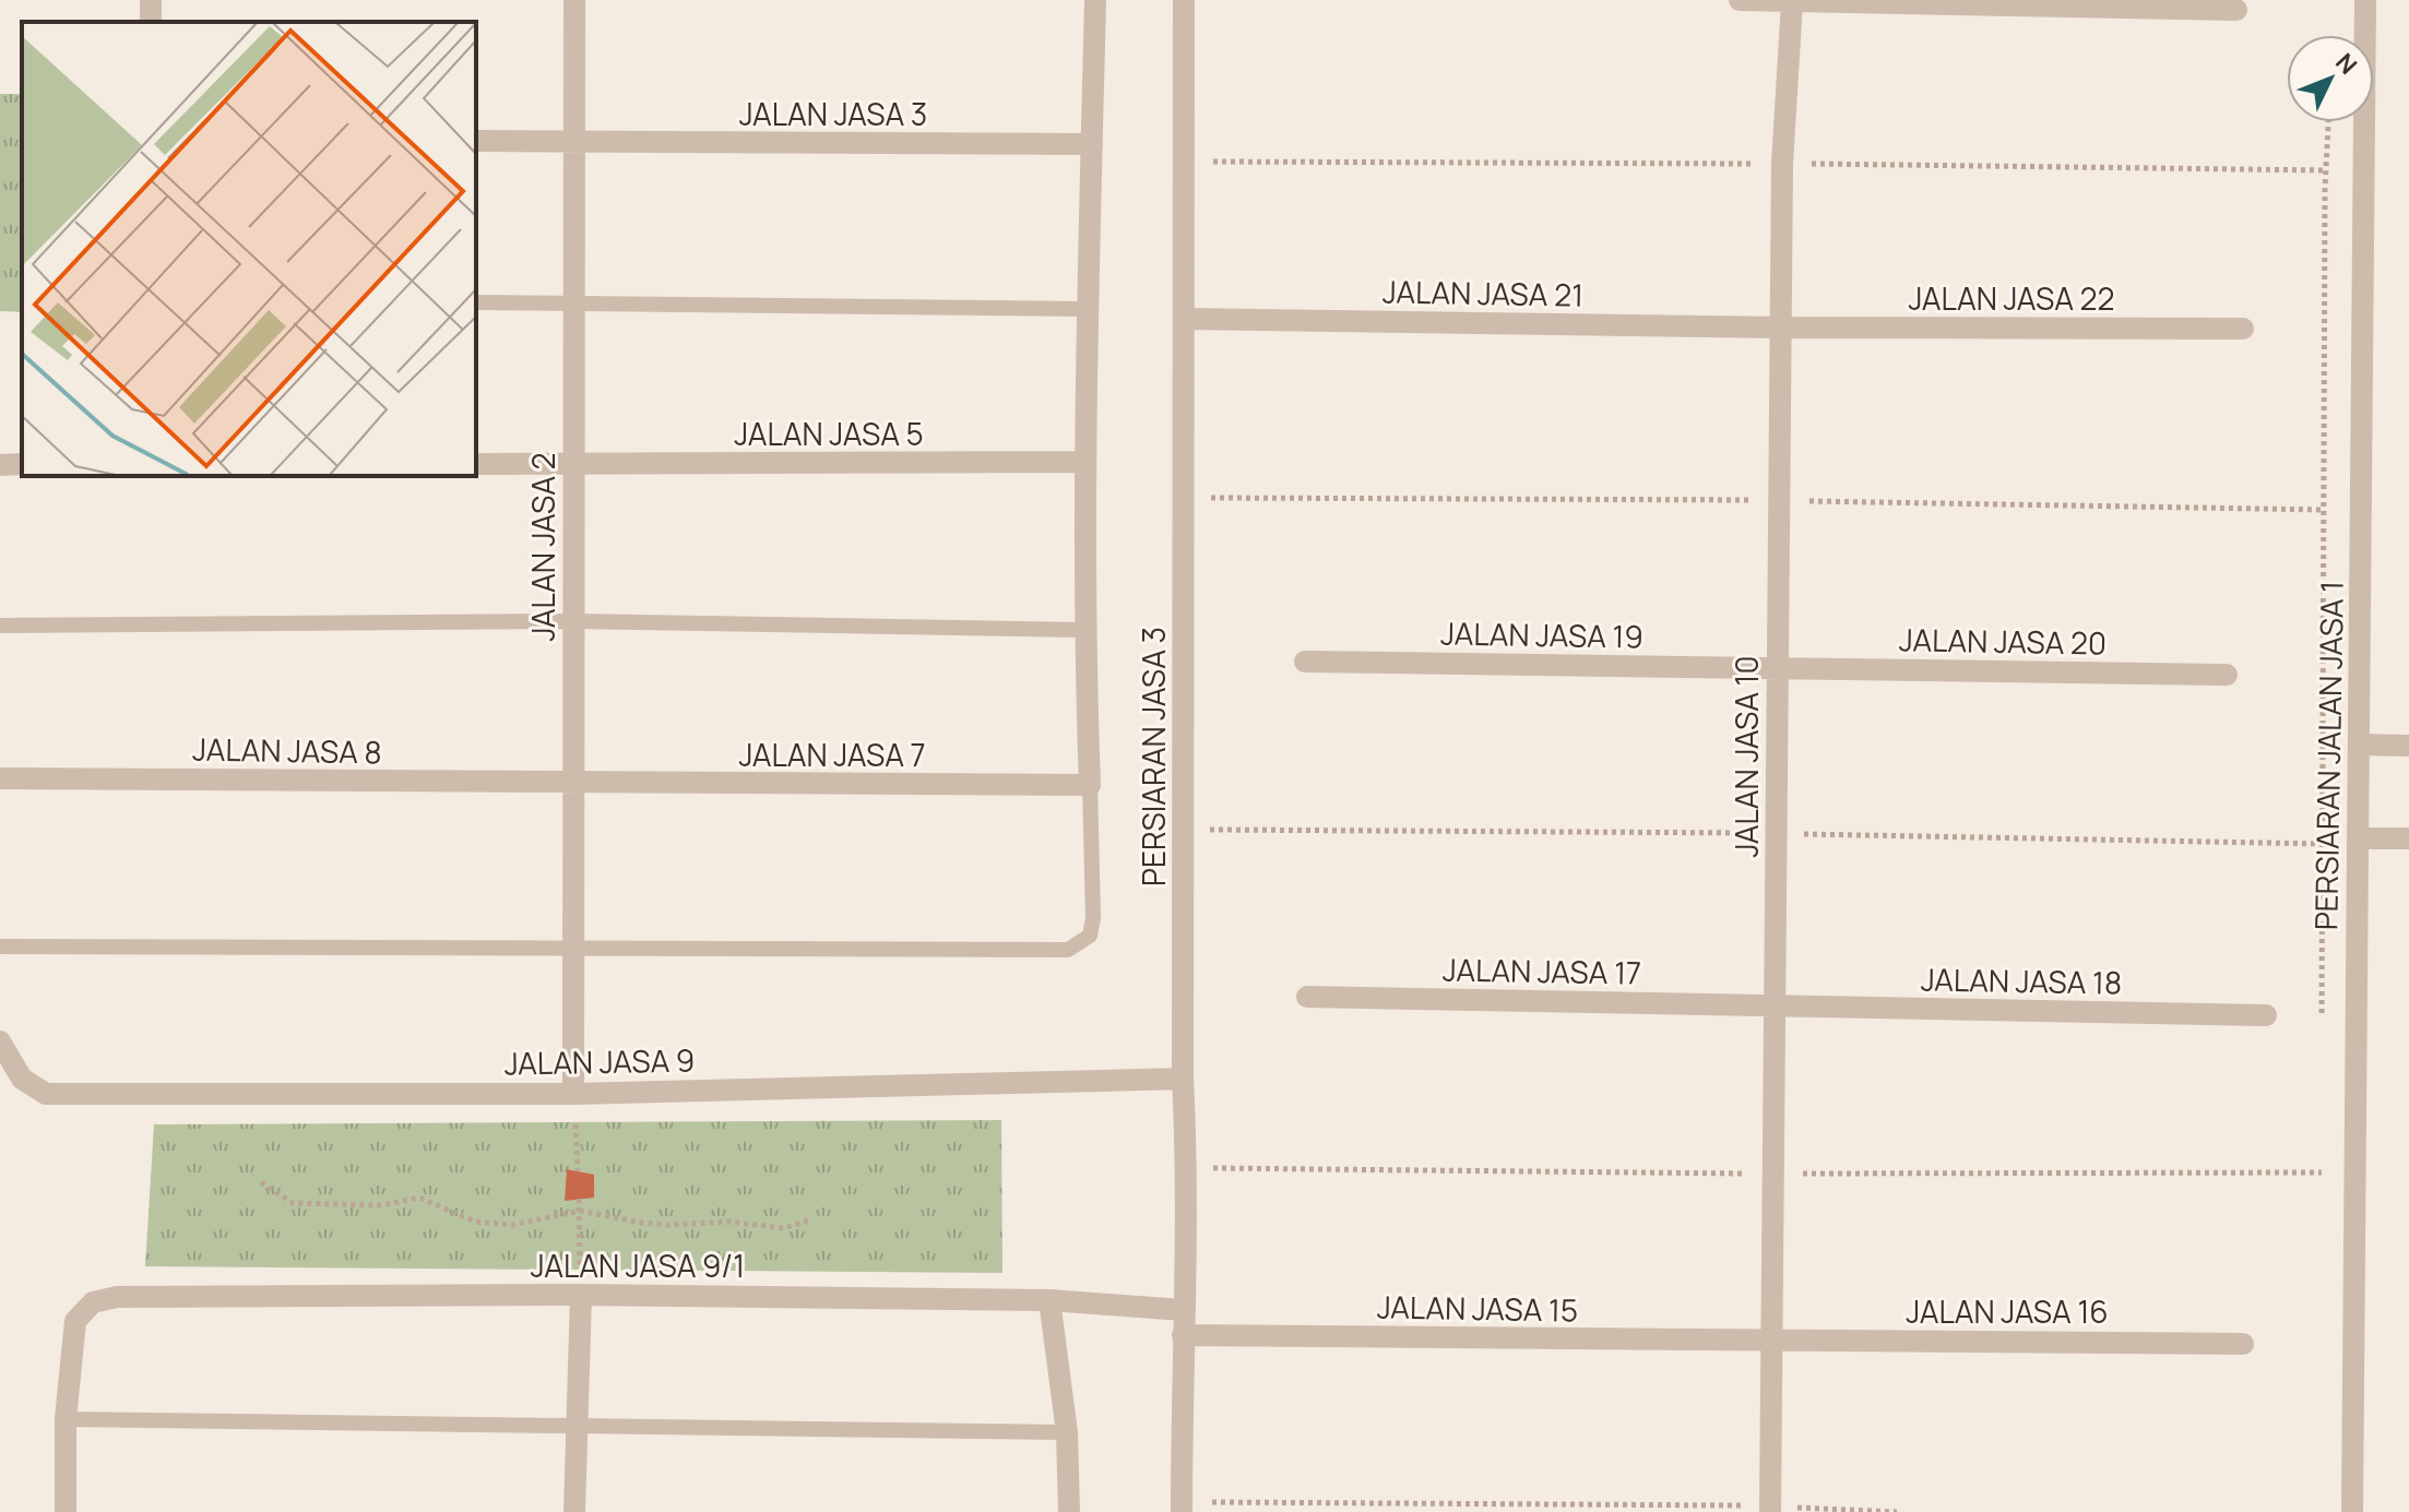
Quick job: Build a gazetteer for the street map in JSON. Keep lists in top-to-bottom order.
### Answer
{
  "streets": {
    "street": [
      "JALAN JASA 3",
      "JALAN JASA 21",
      "JALAN JASA 22",
      "JALAN JASA 5",
      "JALAN JASA 2",
      "JALAN JASA 19",
      "JALAN JASA 20",
      "JALAN JASA 8",
      "JALAN JASA 7",
      "PERSIARAN JALAN JASA 1",
      "PERSIARAN JASA 3",
      "JALAN JASA 10",
      "JALAN JASA 17",
      "JALAN JASA 18",
      "JALAN JASA 9",
      "JALAN JASA 9/1",
      "JALAN JASA 15",
      "JALAN JASA 16"
    ]
  },
  "crossings": [
    ["JALAN JASA 3", "JALAN JASA 2"],
    ["JALAN JASA 21", "JALAN JASA 22"],
    ["JALAN JASA 21", "PERSIARAN JASA 3"],
    ["JALAN JASA 21", "JALAN JASA 10"],
    ["JALAN JASA 22", "JALAN JASA 10"],
    ["JALAN JASA 5", "JALAN JASA 2"],
    ["JALAN JASA 2", "JALAN JASA 8"],
    ["JALAN JASA 2", "JALAN JASA 7"],
    ["JALAN JASA 2", "JALAN JASA 9"],
    ["JALAN JASA 19", "JALAN JASA 20"],
    ["JALAN JASA 19", "JALAN JASA 10"],
    ["JALAN JASA 20", "JALAN JASA 10"],
    ["JALAN JASA 8", "JALAN JASA 7"],
    ["PERSIARAN JASA 3", "JALAN JASA 9"],
    ["PERSIARAN JASA 3", "JALAN JASA 9/1"],
    ["PERSIARAN JASA 3", "JALAN JASA 15"],
    ["JALAN JASA 10", "JALAN JASA 17"],
    ["JALAN JASA 10", "JALAN JASA 18"],
    ["JALAN JASA 10", "JALAN JASA 15"],
    ["JALAN JASA 10", "JALAN JASA 16"],
    ["JALAN JASA 17", "JALAN JASA 18"],
    ["JALAN JASA 15", "JALAN JASA 16"]
  ],
  "north": "top right"
}
